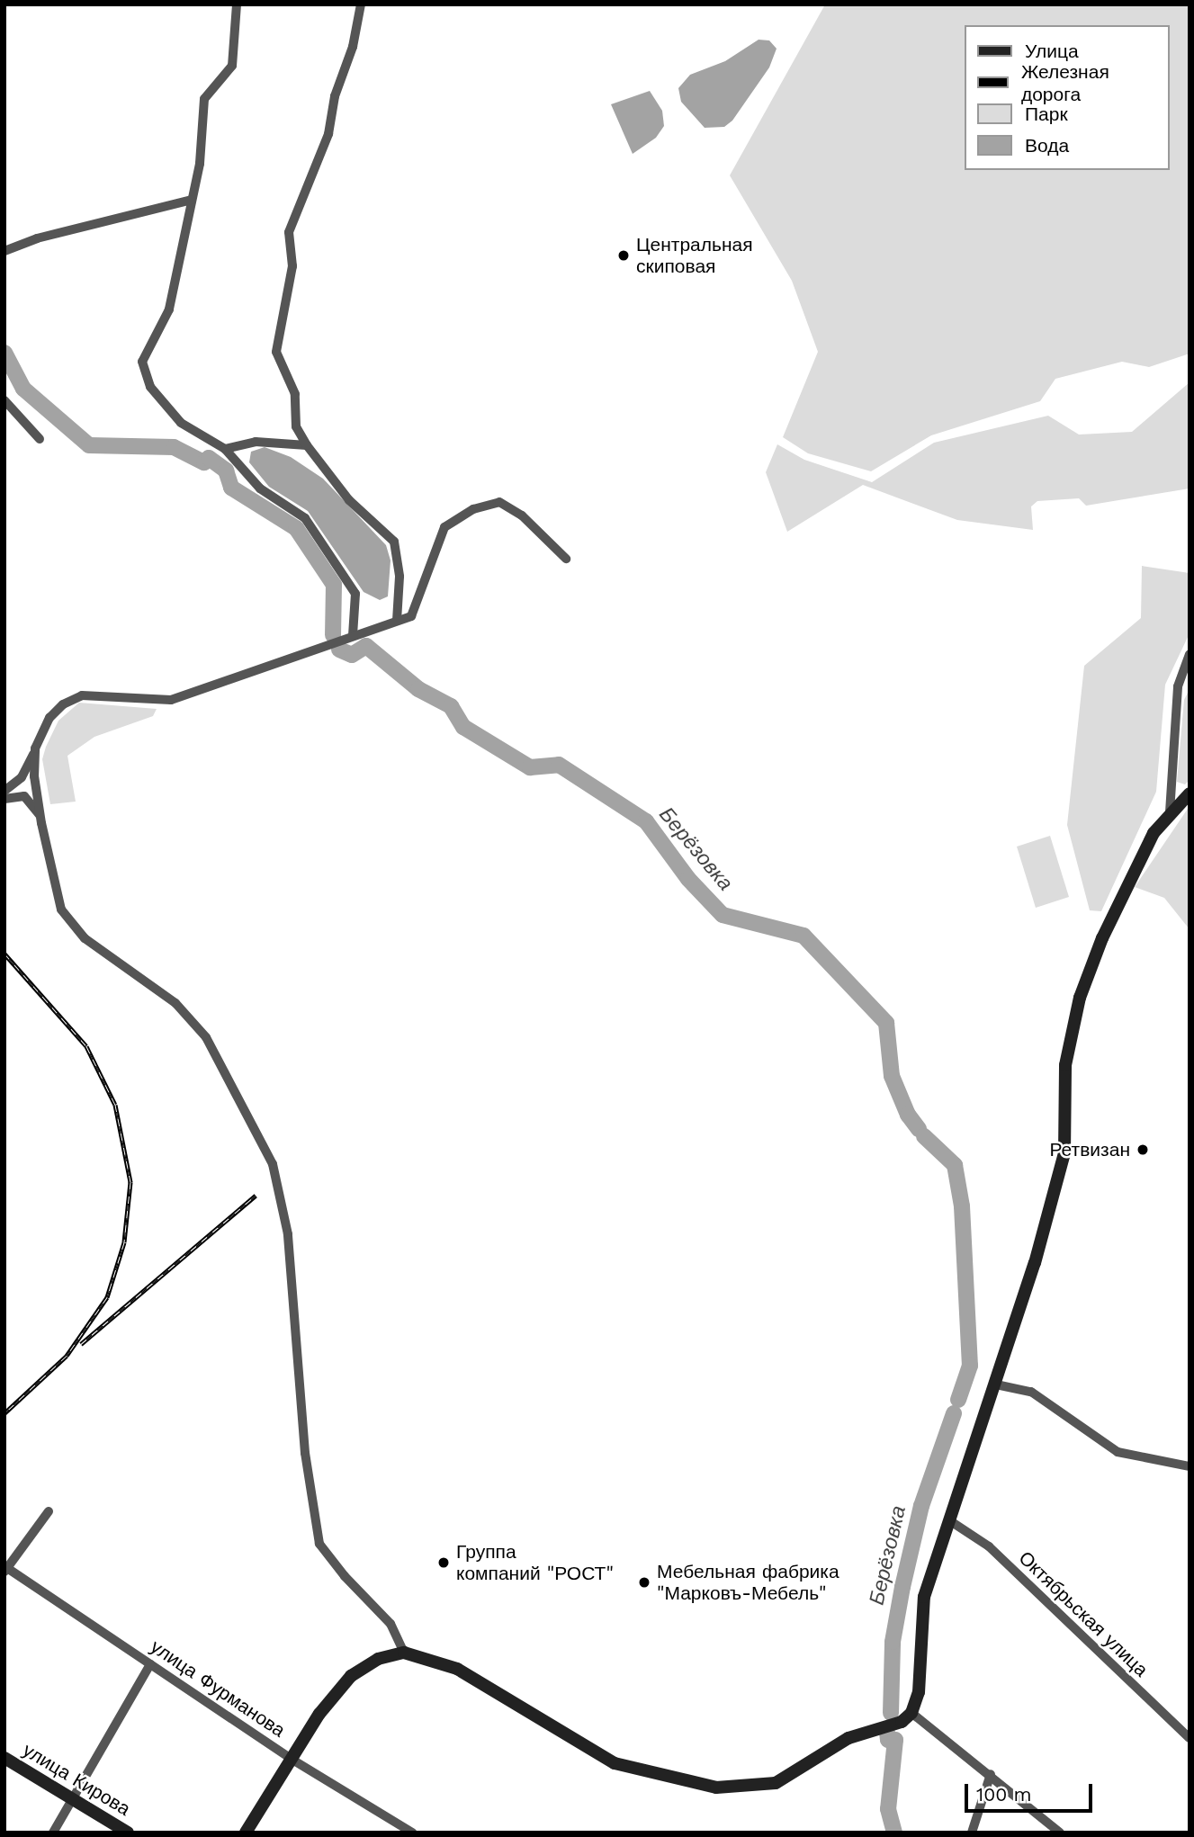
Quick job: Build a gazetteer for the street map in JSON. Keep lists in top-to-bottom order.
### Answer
{
  "streets": {
    "street": ["Октябрьская улица", "улица Фурманова", "улица Кирова"]
  },
  "water": ["Берёзовка"],
  "places": [
    "Центральная скиповая",
    "Ретвизан",
    "Группа компаний \"РОСТ\"",
    "Мебельная фабрика \"Марковъ-Мебель\""
  ],
  "legend": [
    "Улица",
    "Железная дорога",
    "Парк",
    "Вода"
  ],
  "scale_bar": "100 m"
}
